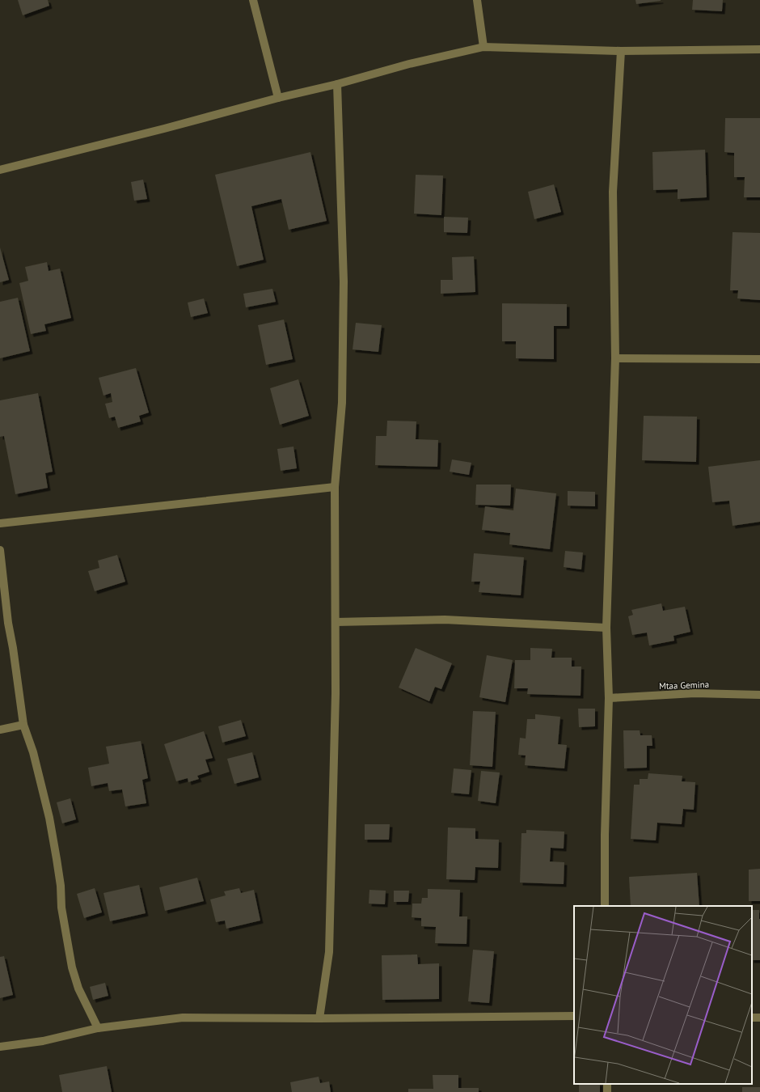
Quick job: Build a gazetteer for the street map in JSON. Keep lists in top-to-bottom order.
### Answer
{
  "streets": {
    "street": ["Mtaa Gemina"]
  }
}
